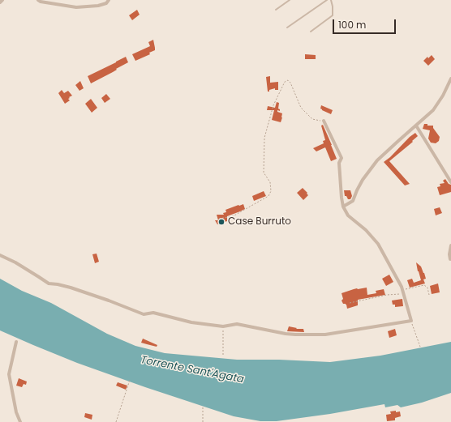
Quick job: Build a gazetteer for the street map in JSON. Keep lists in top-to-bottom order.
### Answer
{
  "water": ["Torrente Sant'Agata"],
  "places": ["Case Burruto"],
  "scale_bar": "100 m"
}
